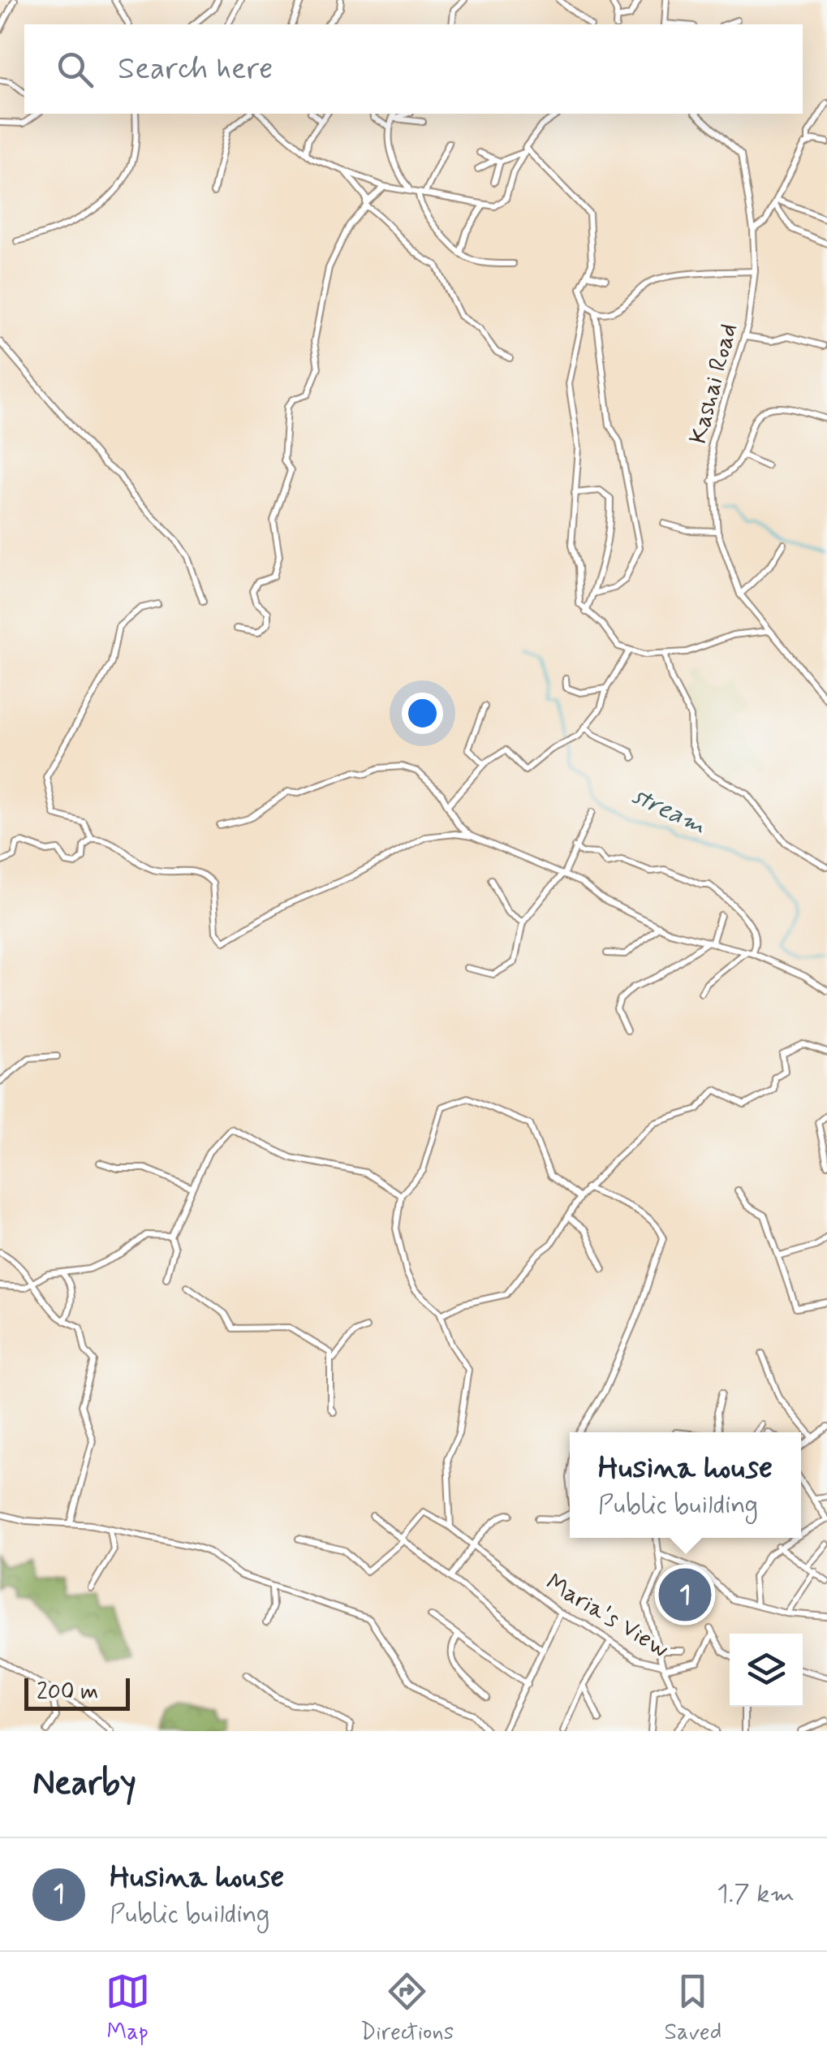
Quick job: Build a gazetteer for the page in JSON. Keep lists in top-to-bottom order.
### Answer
{
  "streets": {
    "street": ["Kashai Road", "Maria's View"]
  },
  "water": ["stream"],
  "scale_bar": "200 m",
  "page": {
    "search": "Search here",
    "popup": ["Husina house", "Public building"],
    "pins": "1",
    "scale": "200 m",
    "heading": "Nearby",
    "list": [
      {
        "mark": "1",
        "name": "Husina house",
        "note": "Public building",
        "value": "1.7 km"
      }
    ],
    "nav": ["Map", "Directions", "Saved"]
  }
}
